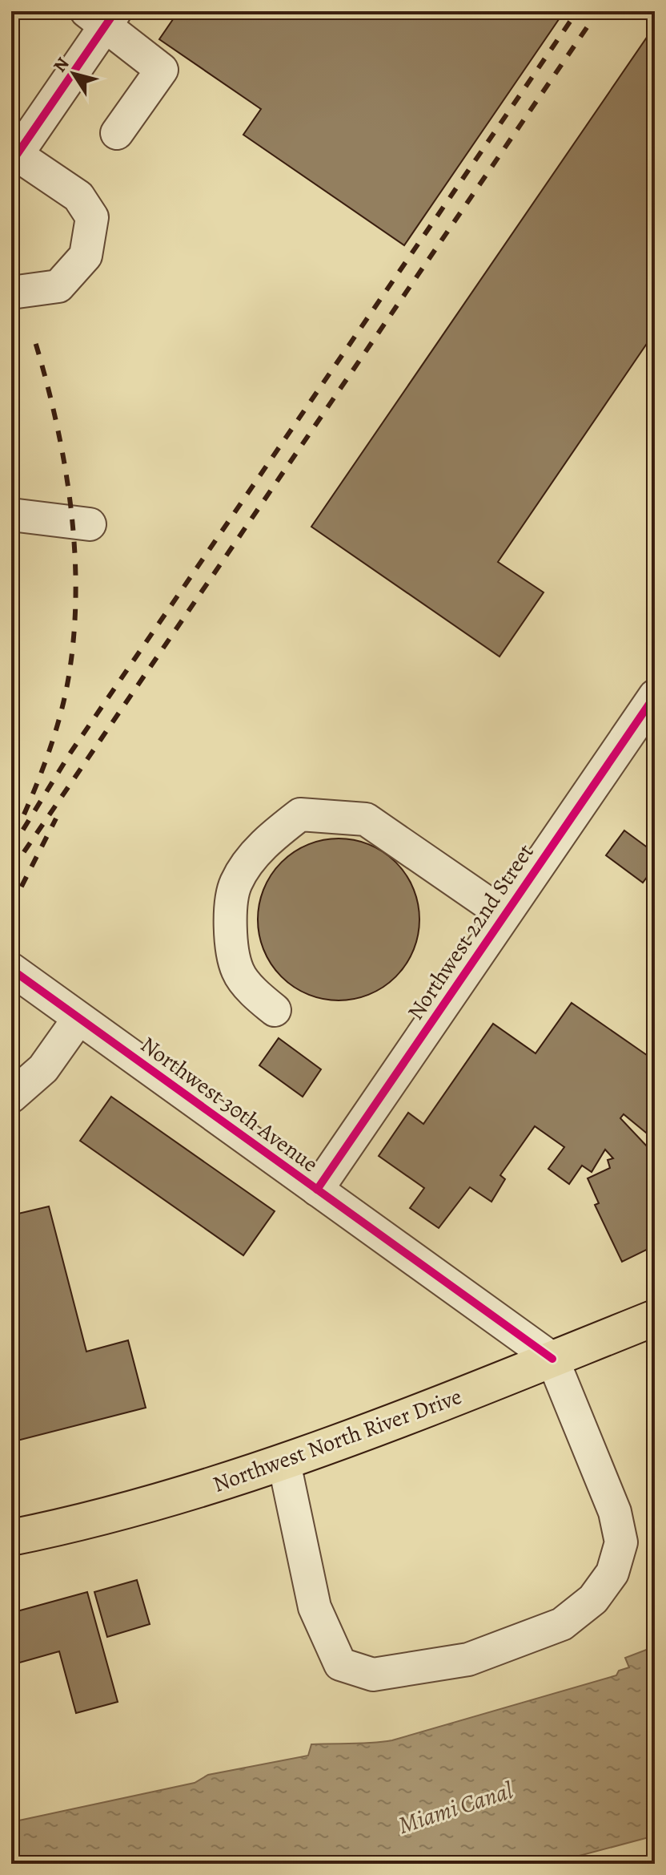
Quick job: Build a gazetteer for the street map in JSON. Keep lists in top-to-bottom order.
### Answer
{
  "streets": {
    "main road": ["Northwest North River Drive"],
    "street": ["Northwest 22nd Street", "Northwest 30th Avenue"]
  },
  "crossings": [
    ["Northwest 22nd Street", "Northwest 30th Avenue"],
    ["Northwest 30th Avenue", "Northwest North River Drive"]
  ],
  "water": ["Miami Canal"],
  "north": "top left"
}
